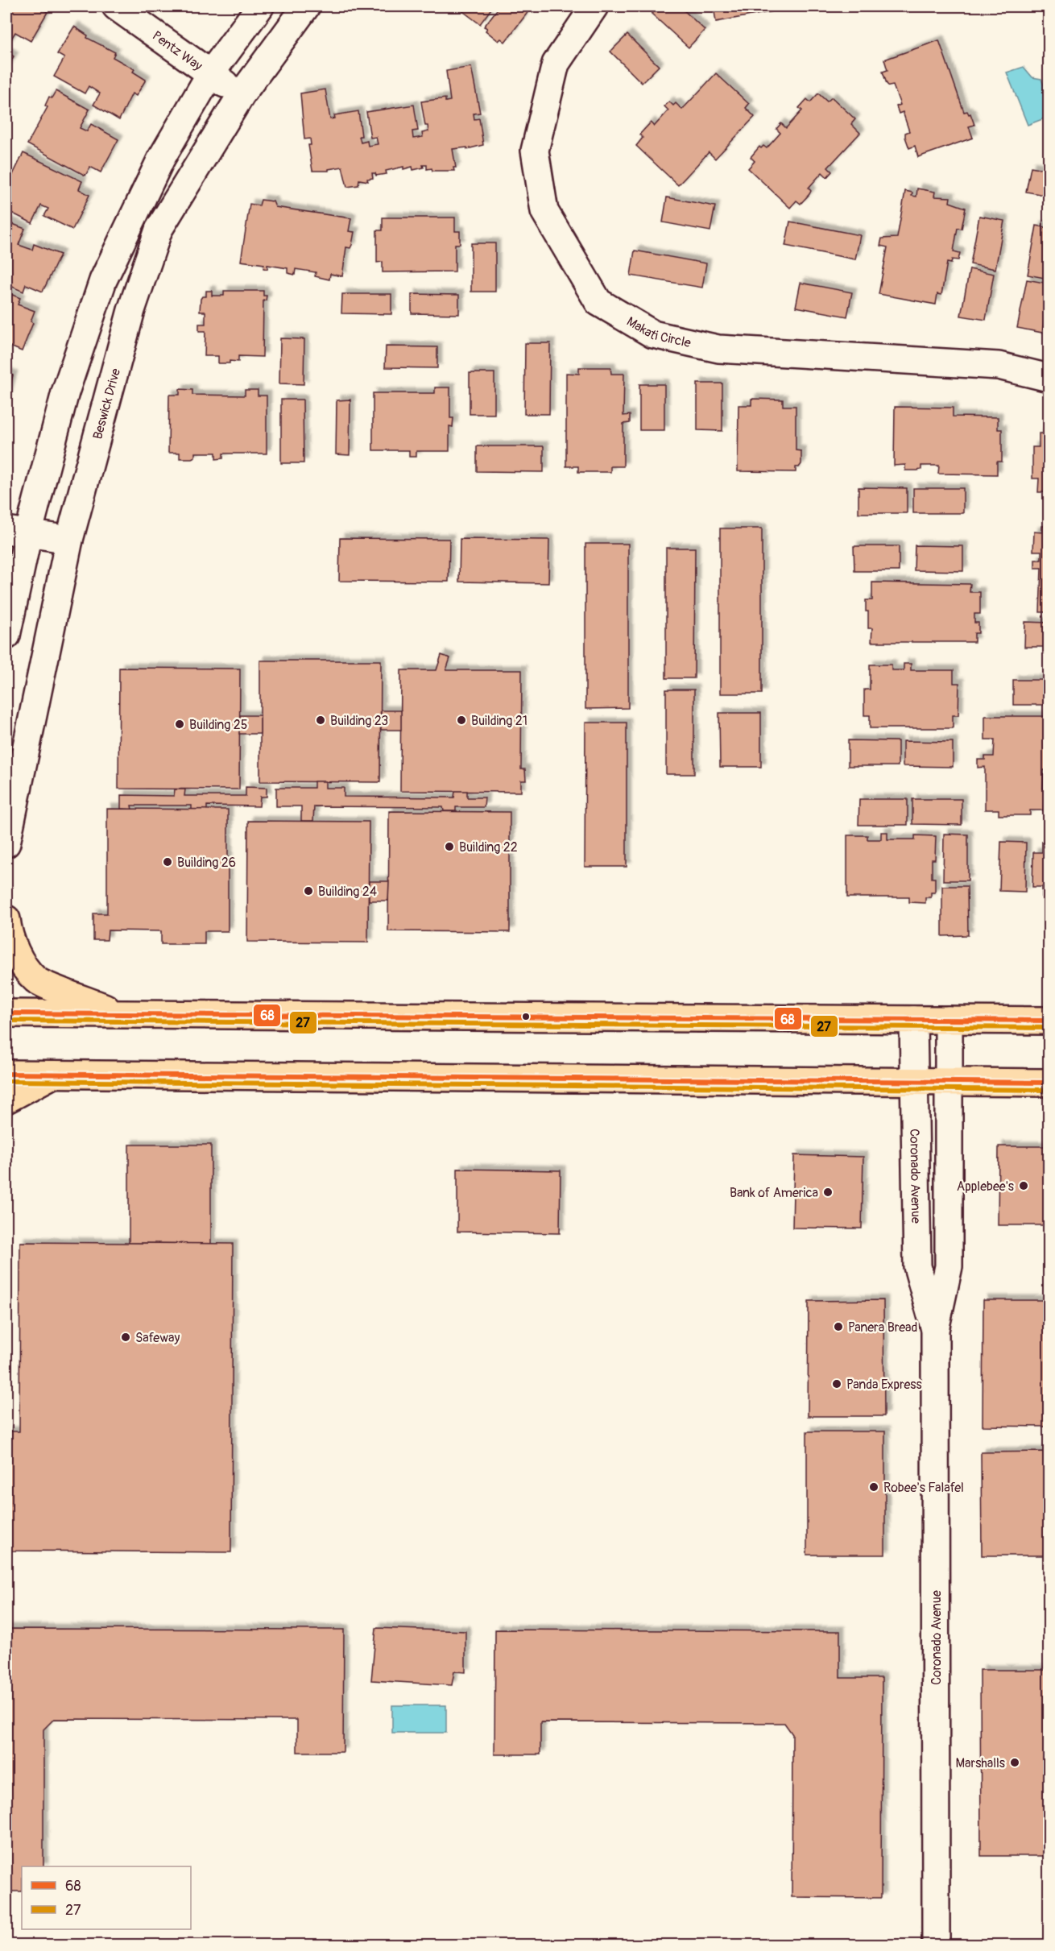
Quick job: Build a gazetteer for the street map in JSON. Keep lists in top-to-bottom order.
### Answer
{
  "streets": {
    "street": [
      "Pentz Way",
      "Makati Circle",
      "Beswick Drive",
      "Coronado Avenue"
    ]
  },
  "crossings": [
    ["Pentz Way", "Beswick Drive"]
  ],
  "places": [
    "Building 23",
    "Building 21",
    "Building 25",
    "Building 22",
    "Building 26",
    "Building 24",
    "Applebee's",
    "Bank of America",
    "Panera Bread",
    "Safeway",
    "Panda Express",
    "Robee's Falafel",
    "Marshalls"
  ],
  "lines": ["transit line 68", "transit line 27"],
  "legend": ["68", "27"]
}
